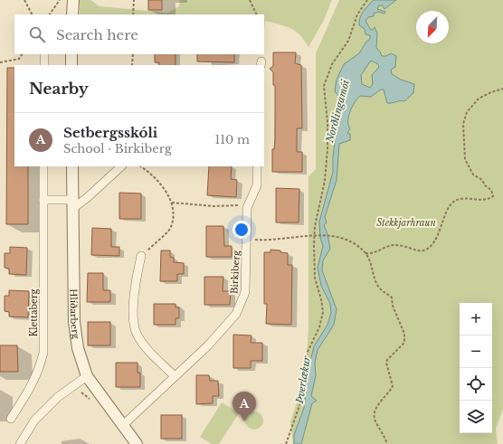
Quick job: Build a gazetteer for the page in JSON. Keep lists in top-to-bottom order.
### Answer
{
  "streets": {
    "street": ["Birkiberg", "Klettaberg", "Hlíðarberg"]
  },
  "crossings": [
    ["Birkiberg", "Hlíðarberg"]
  ],
  "water": ["Norðlingamói", "Þverlækur"],
  "parks": ["Stekkjarhraun"],
  "north": "bottom left",
  "page": {
    "search": "Search here",
    "heading": "Nearby",
    "list": [
      {
        "mark": "A",
        "name": "Setbergsskóli",
        "note": "School · Birkiberg",
        "value": "110 m"
      }
    ],
    "map_buttons": ["+", "−"],
    "pins": "A"
  }
}
